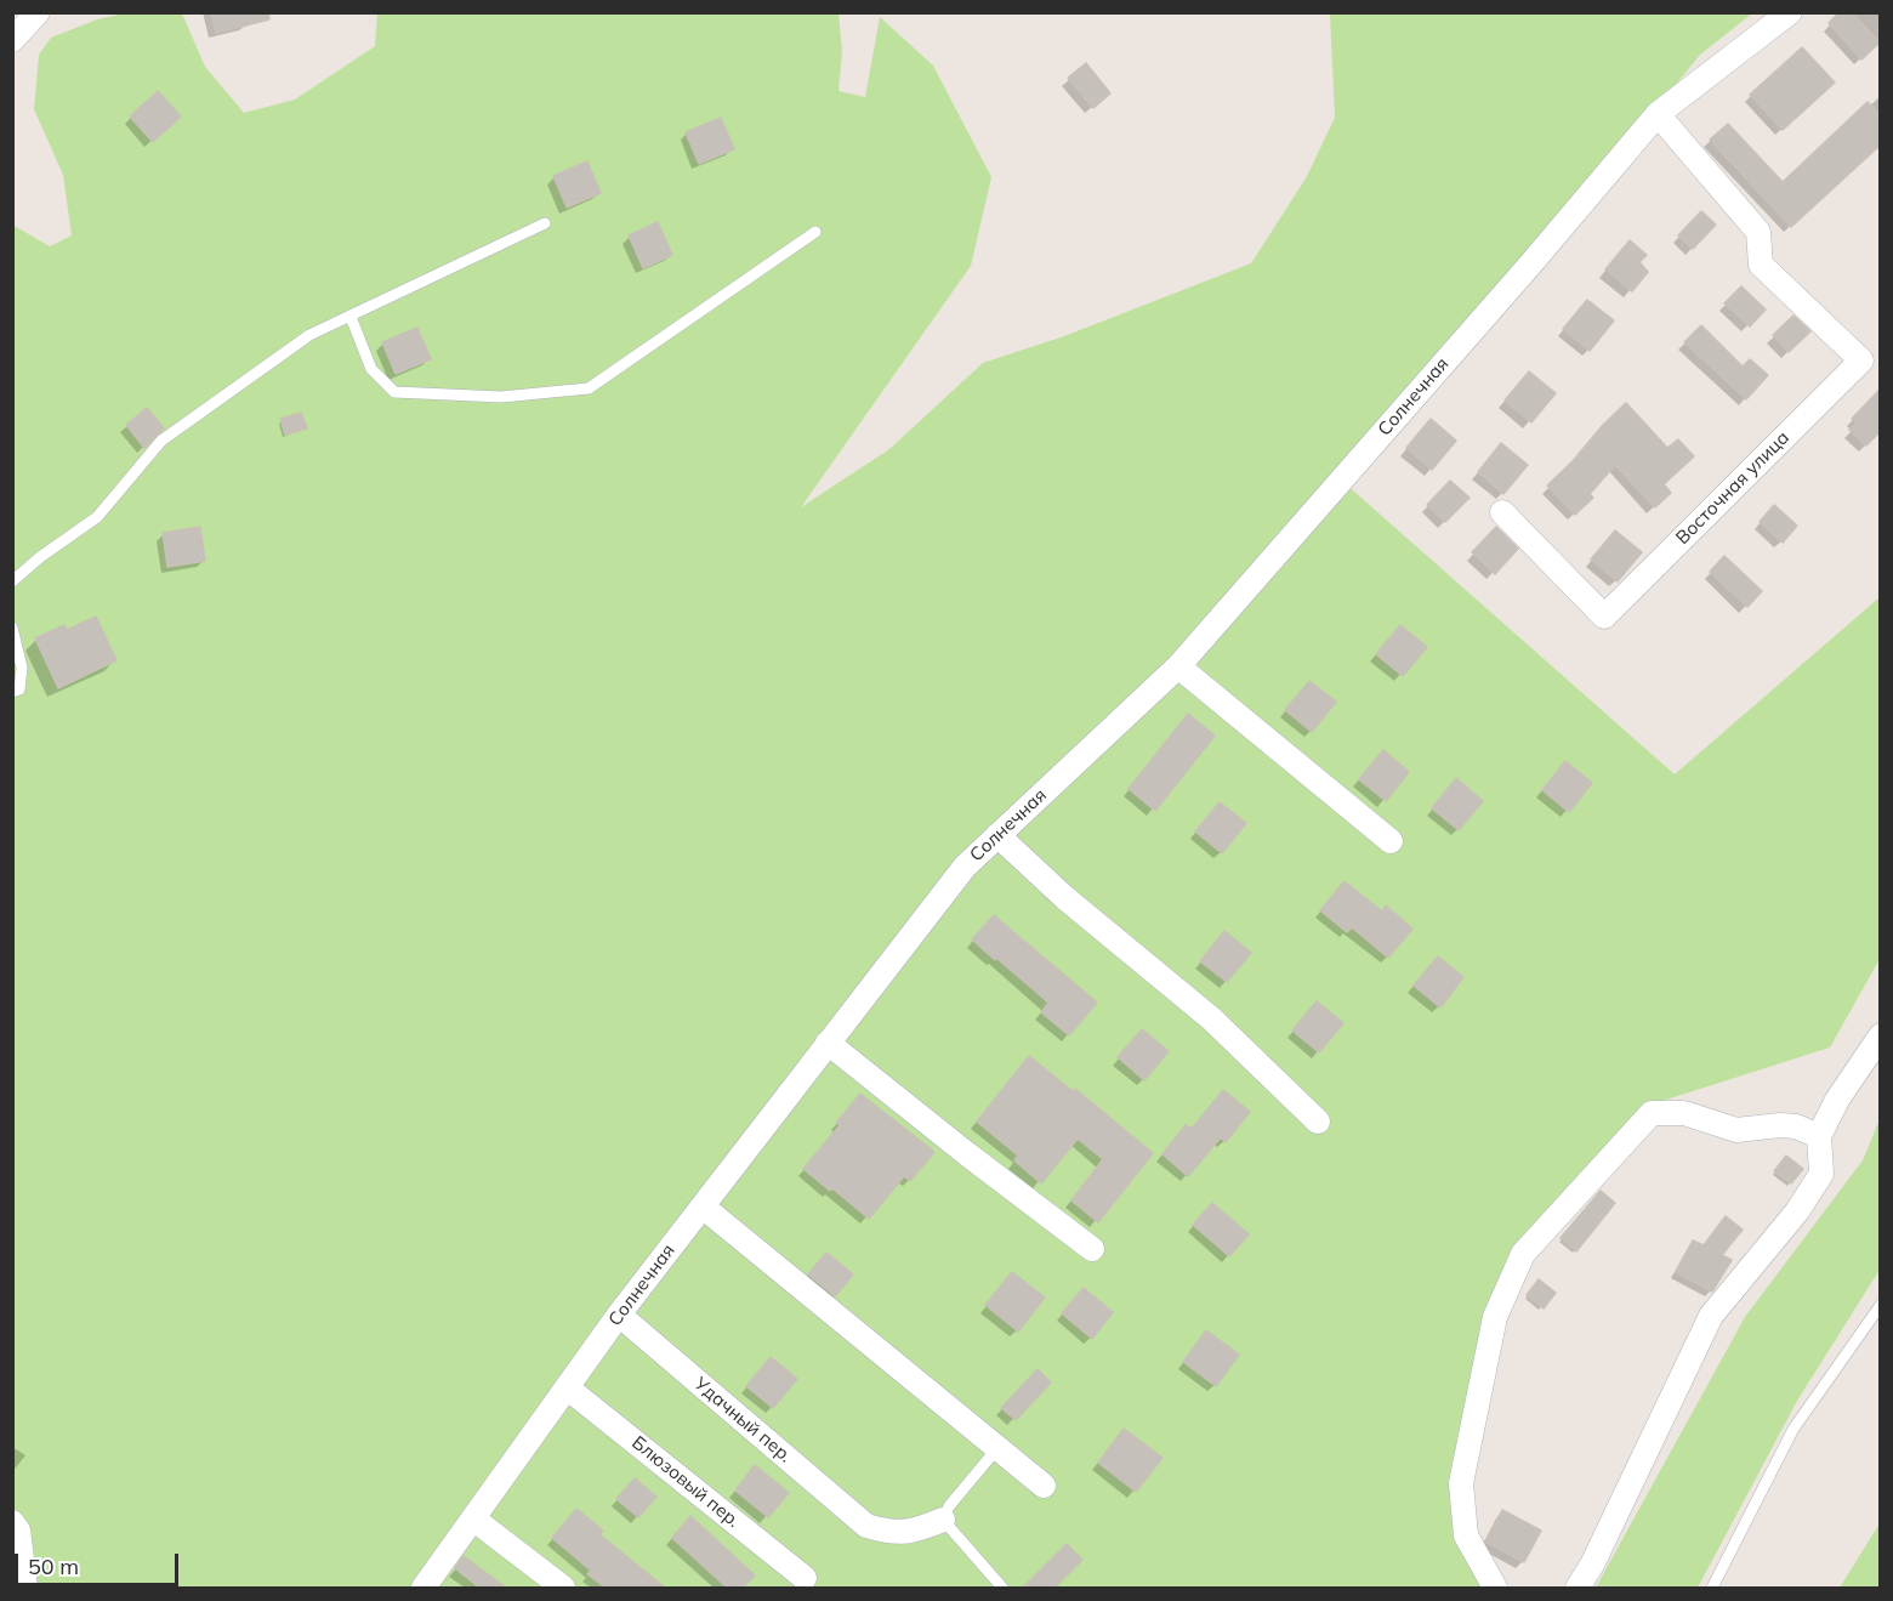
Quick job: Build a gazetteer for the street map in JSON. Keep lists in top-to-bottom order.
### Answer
{
  "streets": {
    "street": [
      "Солнечная",
      "Восточная улица",
      "Удачный пер.",
      "Блюзовый пер."
    ]
  },
  "crossings": [
    ["Солнечная", "Восточная улица"],
    ["Солнечная", "Удачный пер."],
    ["Солнечная", "Блюзовый пер."]
  ],
  "scale_bar": "50 m"
}
